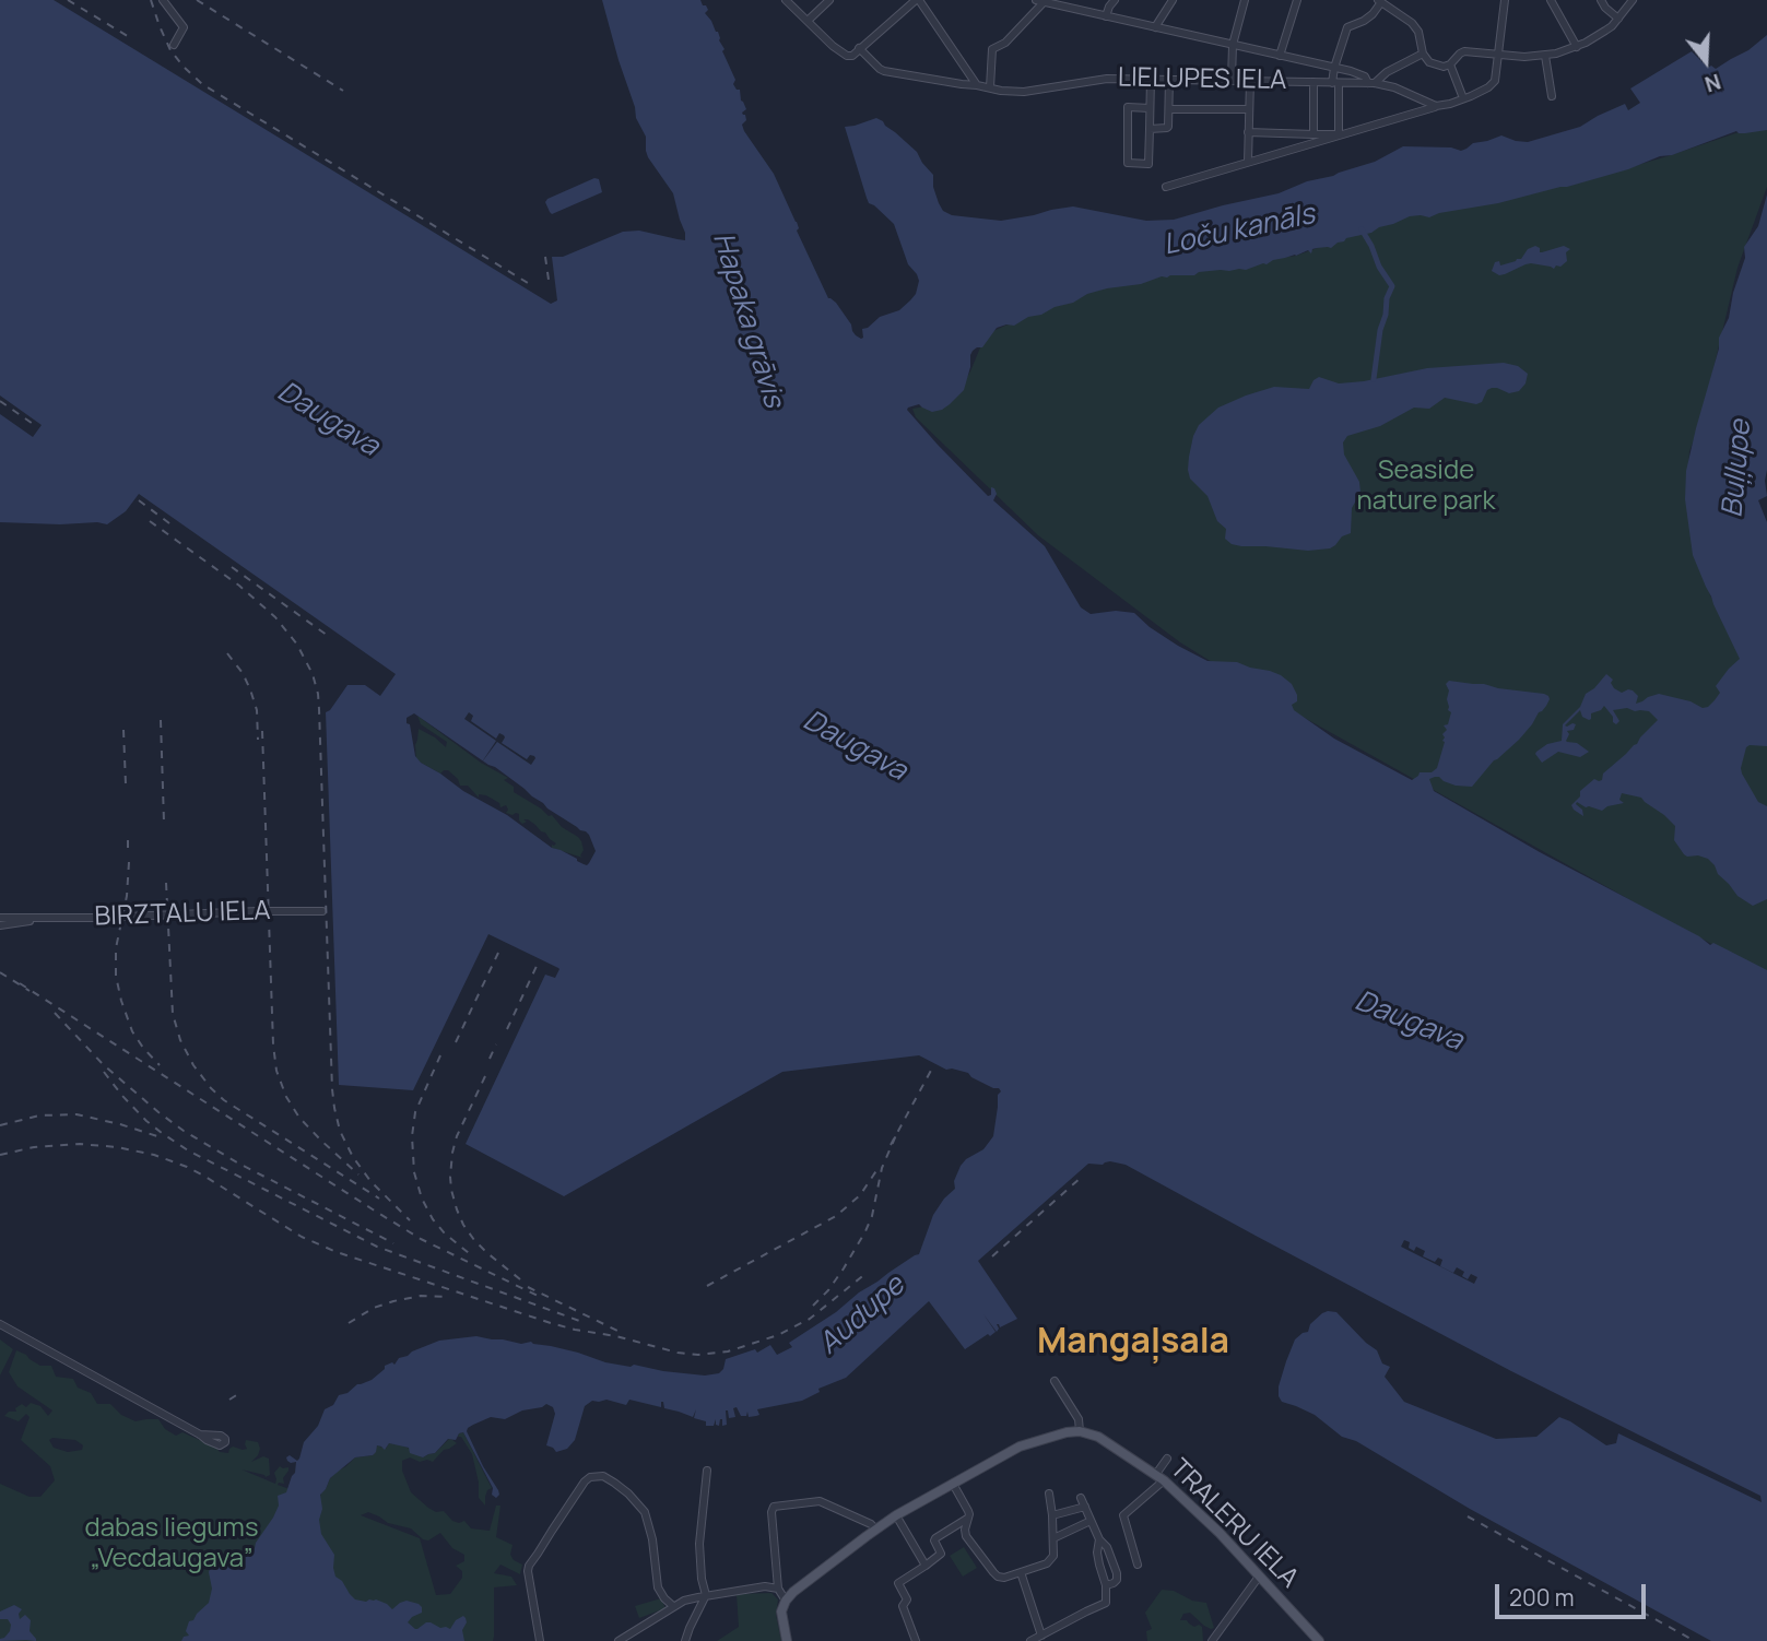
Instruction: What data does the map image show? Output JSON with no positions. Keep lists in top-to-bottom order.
{
  "streets": {
    "main road": ["TRALERU IELA"],
    "street": ["LIELUPES IELA", "BIRZTALU IELA"]
  },
  "districts": ["Mangaļsala"],
  "water": [
    "Loču kanāls",
    "Hapaka grāvis",
    "Daugava",
    "Buļļupe",
    "Audupe"
  ],
  "parks": ["Seaside nature park", "dabas liegums „Vecdaugava”"],
  "scale_bar": "200 m",
  "north": "bottom"
}
